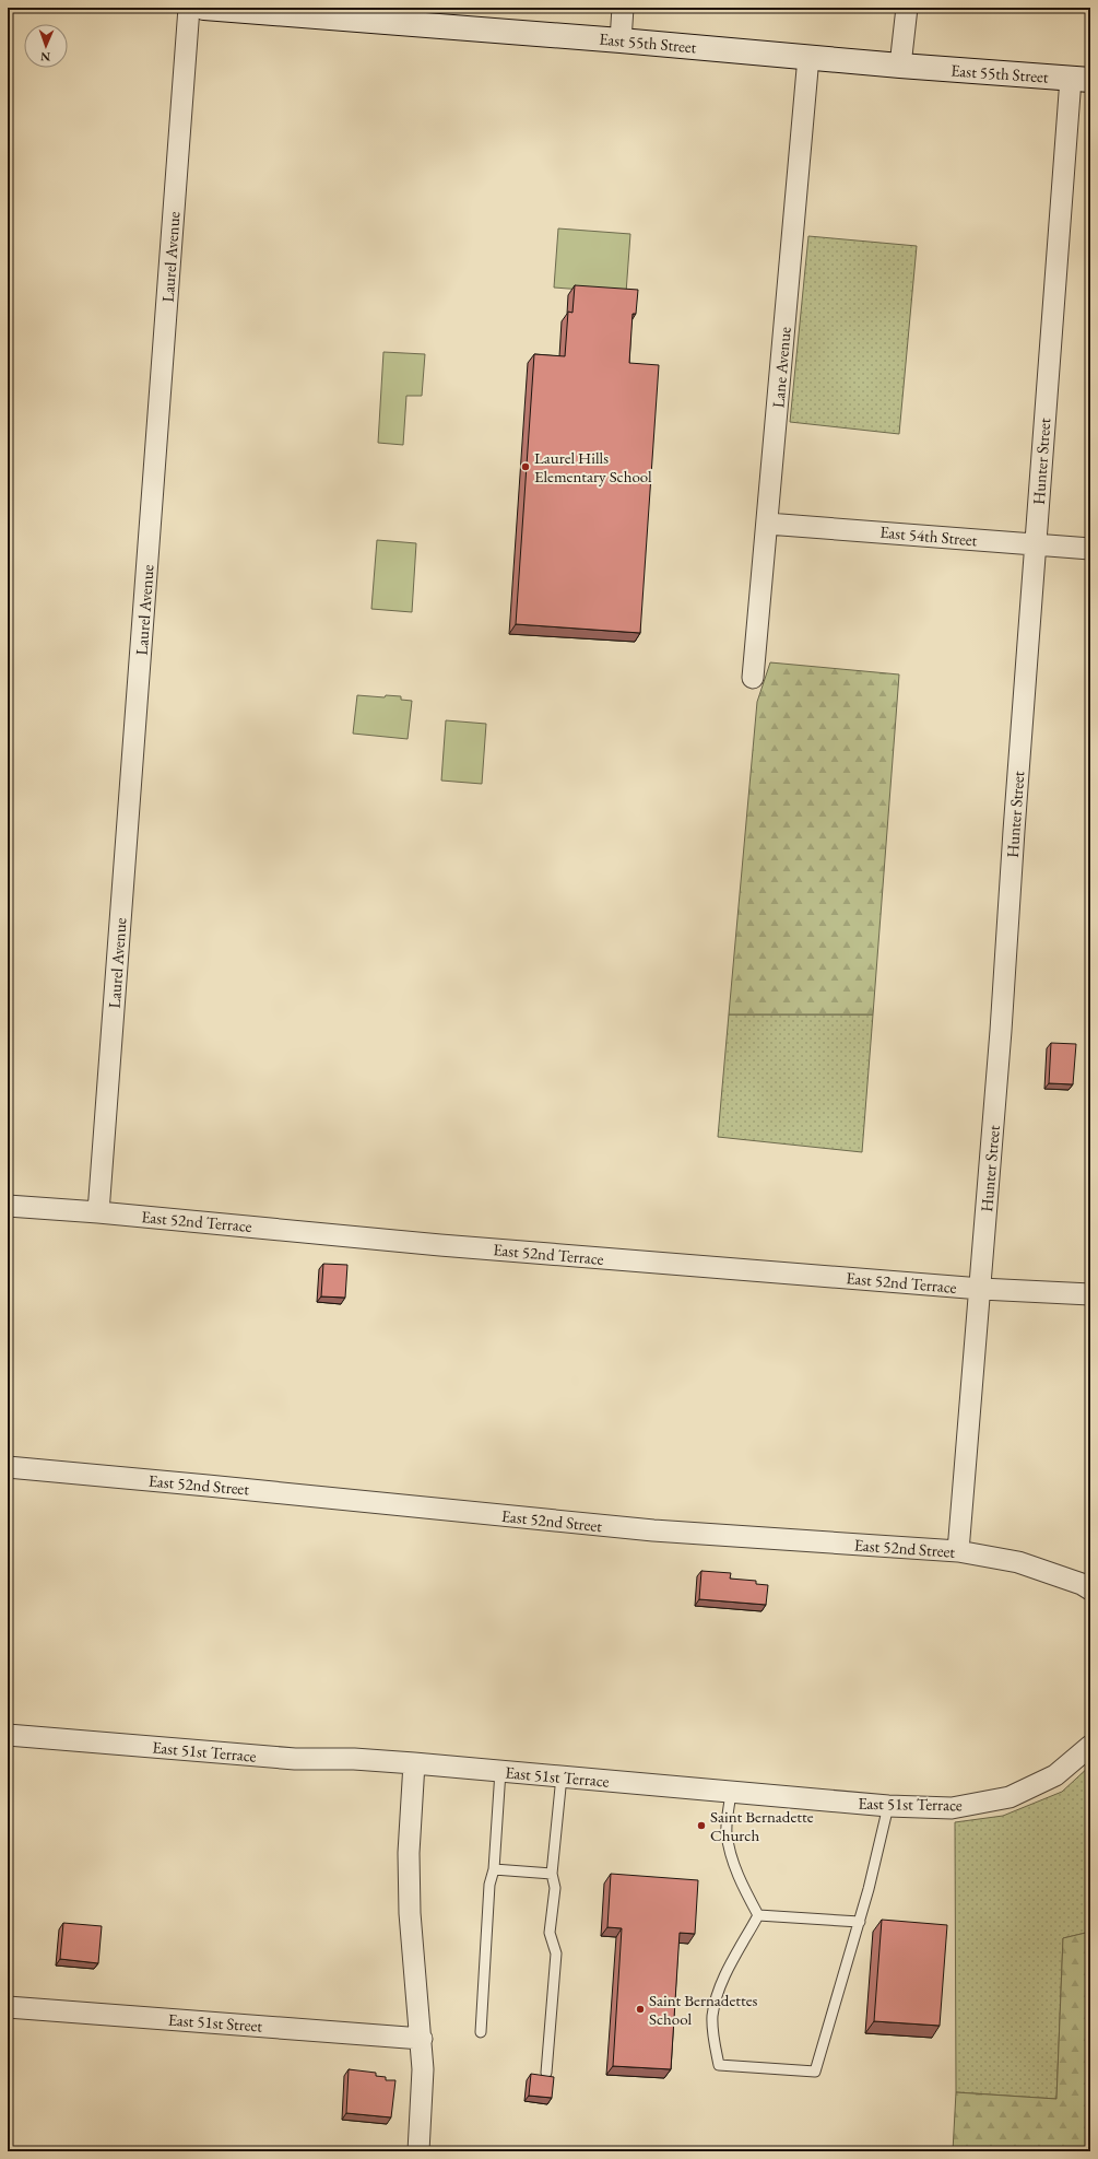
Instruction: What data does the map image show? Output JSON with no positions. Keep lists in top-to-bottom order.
{
  "streets": {
    "street": [
      "East 55th Street",
      "Laurel Avenue",
      "Lane Avenue",
      "Hunter Street",
      "East 54th Street",
      "East 52nd Terrace",
      "East 52nd Street",
      "East 51st Terrace",
      "East 51st Street"
    ]
  },
  "crossings": [
    ["East 55th Street", "Lane Avenue"],
    ["East 55th Street", "Hunter Street"],
    ["Laurel Avenue", "East 52nd Terrace"],
    ["Lane Avenue", "East 54th Street"],
    ["Hunter Street", "East 54th Street"],
    ["Hunter Street", "East 52nd Terrace"],
    ["Hunter Street", "East 52nd Street"]
  ],
  "places": ["Laurel Hills Elementary School", "Saint Bernadette Church", "Saint Bernadettes School"],
  "north": "bottom"
}
